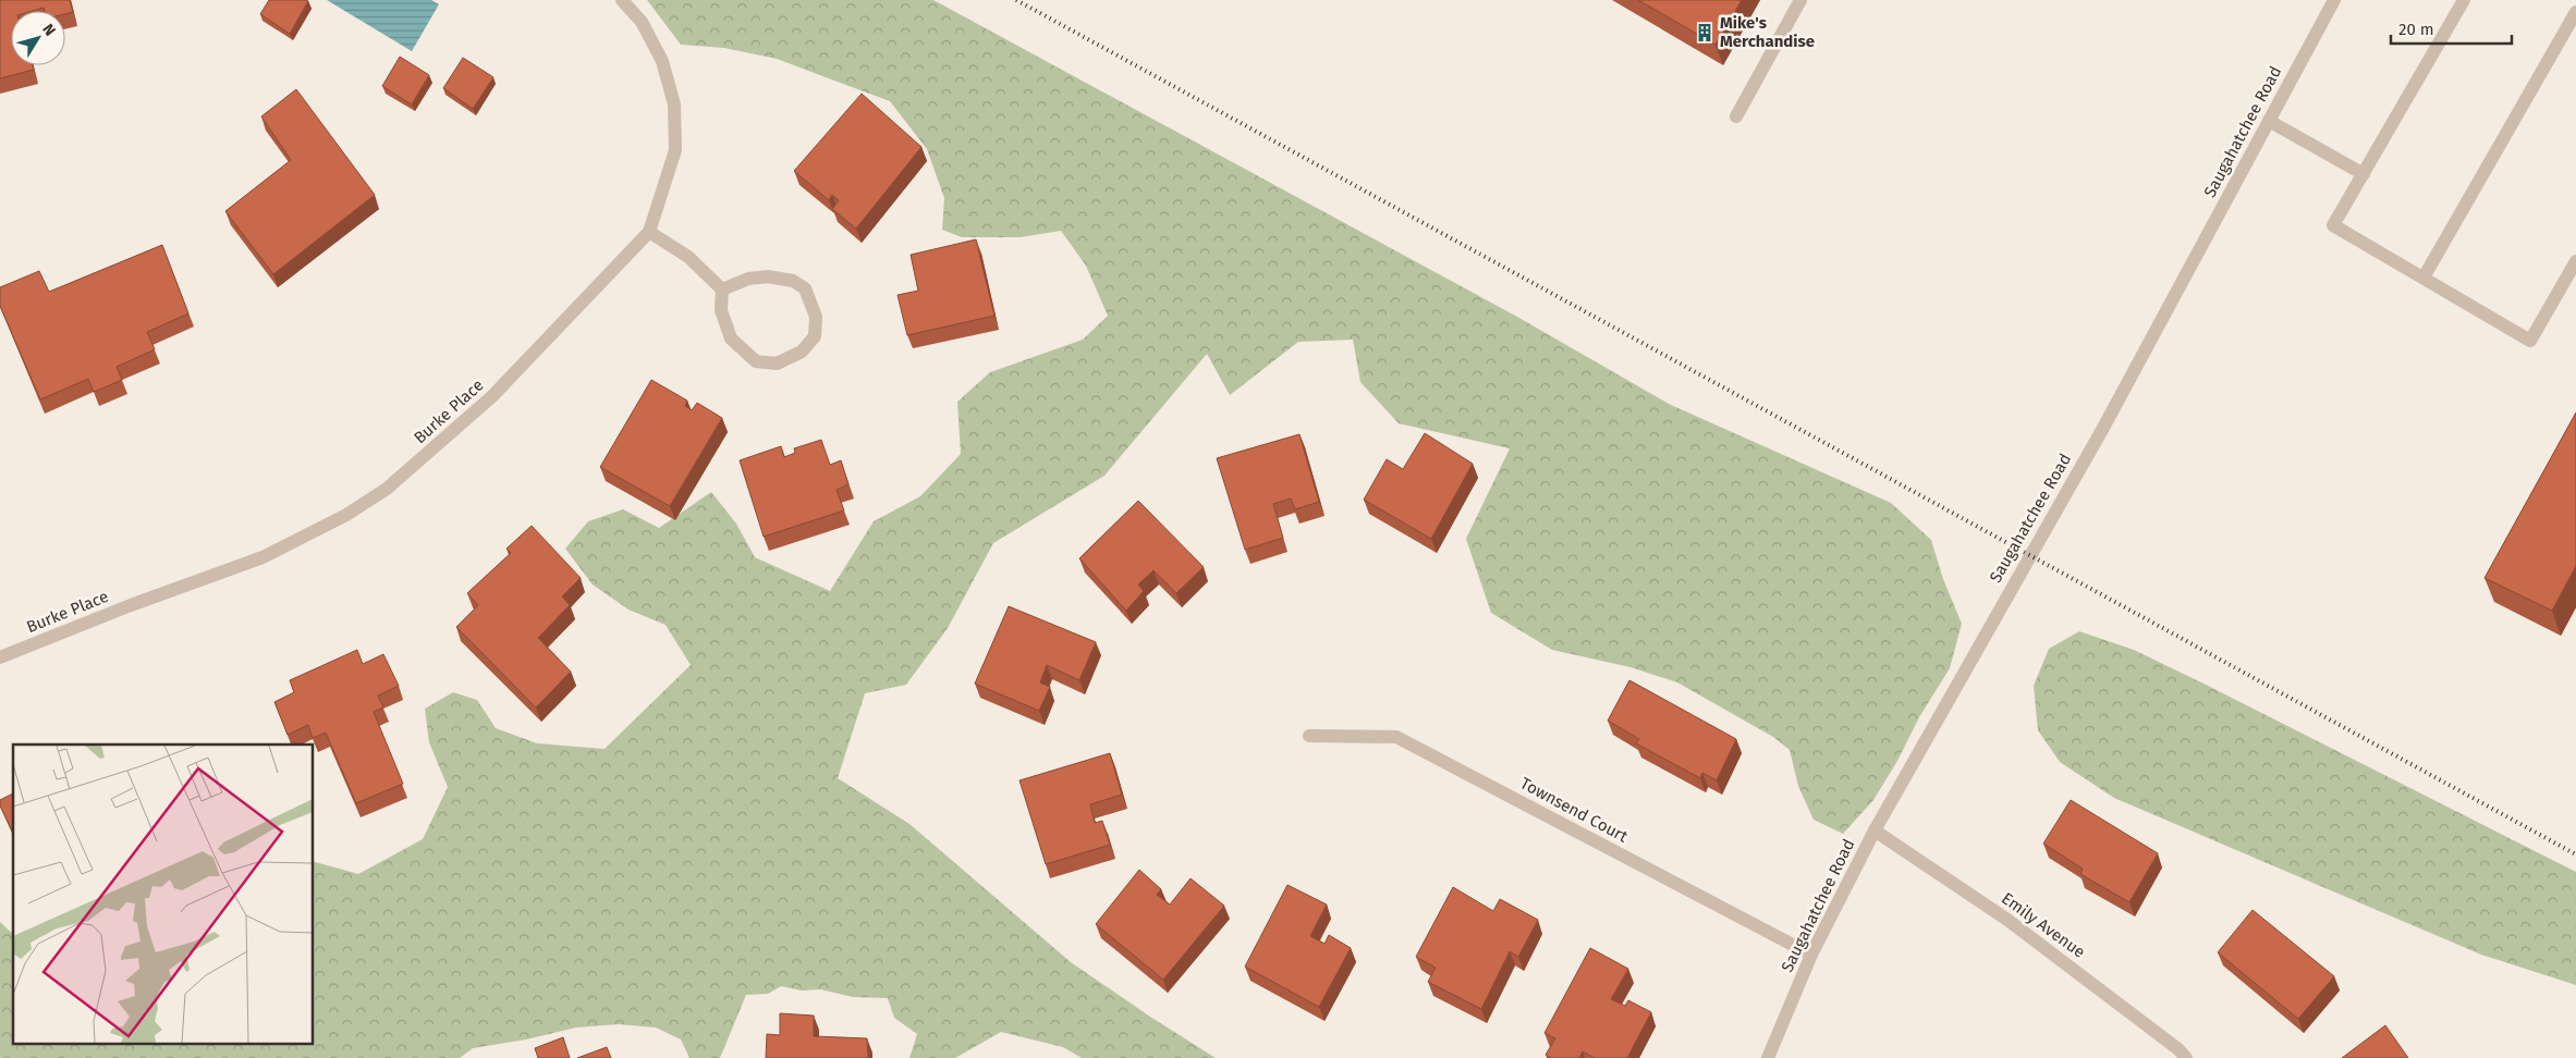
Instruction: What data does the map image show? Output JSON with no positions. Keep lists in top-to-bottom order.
{
  "streets": {
    "street": [
      "Saugahatchee Road",
      "Burke Place",
      "Townsend Court",
      "Emily Avenue"
    ]
  },
  "crossings": [
    ["Saugahatchee Road", "Townsend Court"],
    ["Saugahatchee Road", "Emily Avenue"]
  ],
  "places": {
    "building": ["Mike's Merchandise"]
  },
  "scale_bar": "20 m",
  "north": "top right"
}
